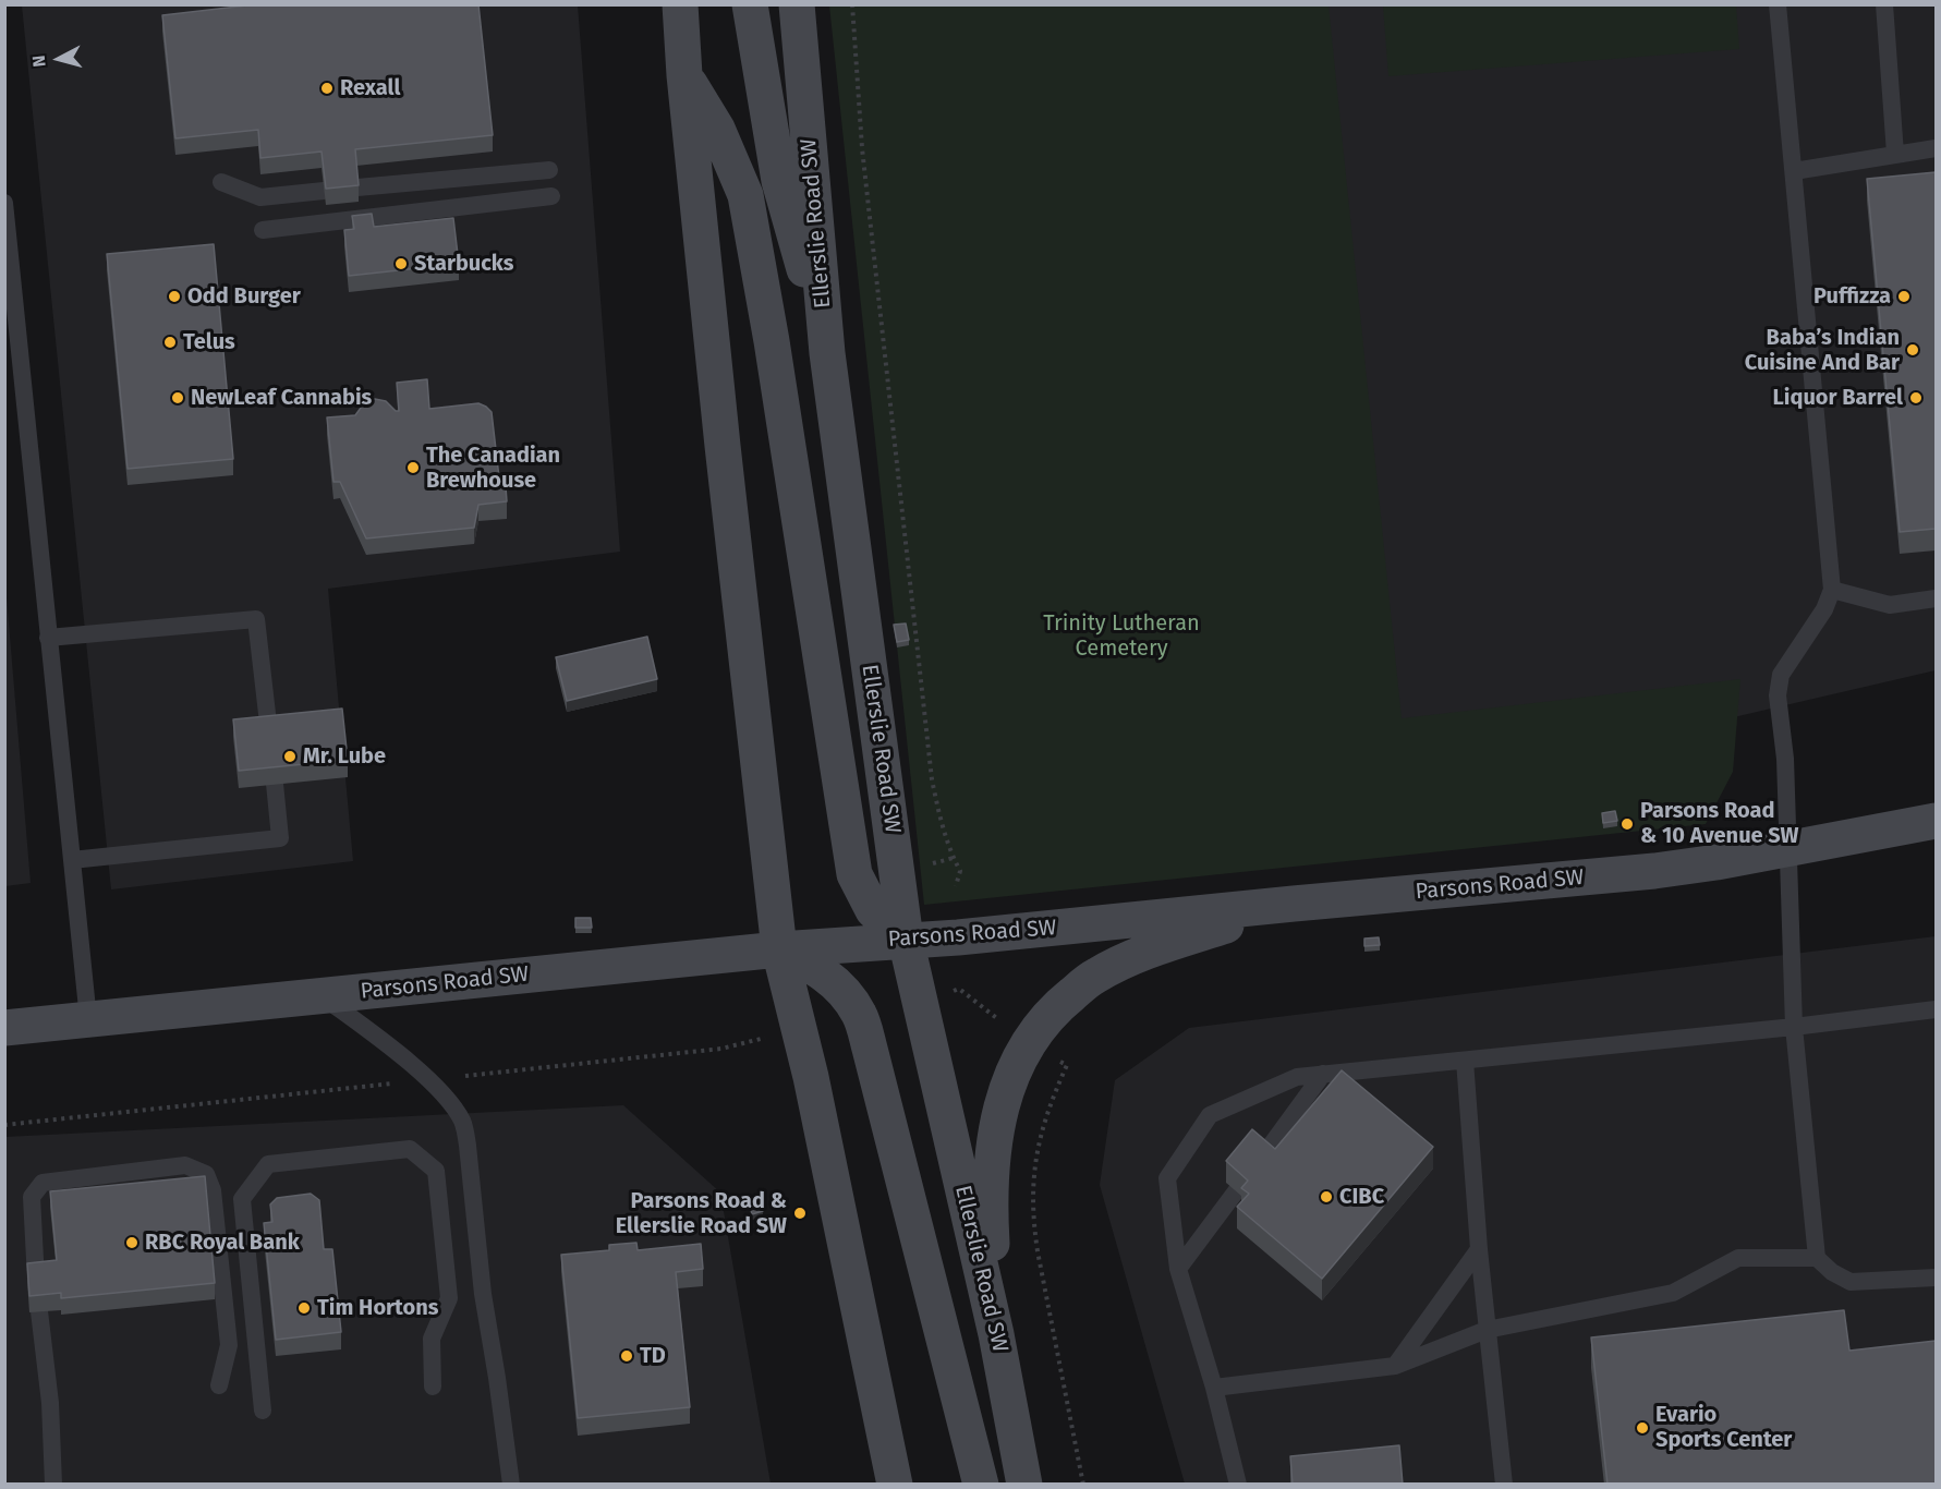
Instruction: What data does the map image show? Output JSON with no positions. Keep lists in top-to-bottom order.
{
  "streets": {
    "main road": ["Ellerslie Road SW", "Parsons Road SW"]
  },
  "crossings": [
    ["Ellerslie Road SW", "Parsons Road SW"]
  ],
  "parks": ["Trinity Lutheran Cemetery"],
  "places": [
    "Rexall",
    "Starbucks",
    "Odd Burger",
    "Puffizza",
    "Telus",
    "Baba’s Indian Cuisine And Bar",
    "NewLeaf Cannabis",
    "Liquor Barrel",
    "The Canadian Brewhouse",
    "Mr. Lube",
    "Parsons Road & 10 Avenue SW",
    "CIBC",
    "Parsons Road & Ellerslie Road SW",
    "RBC Royal Bank",
    "Tim Hortons",
    "TD",
    "Evario Sports Center"
  ],
  "north": "left"
}
